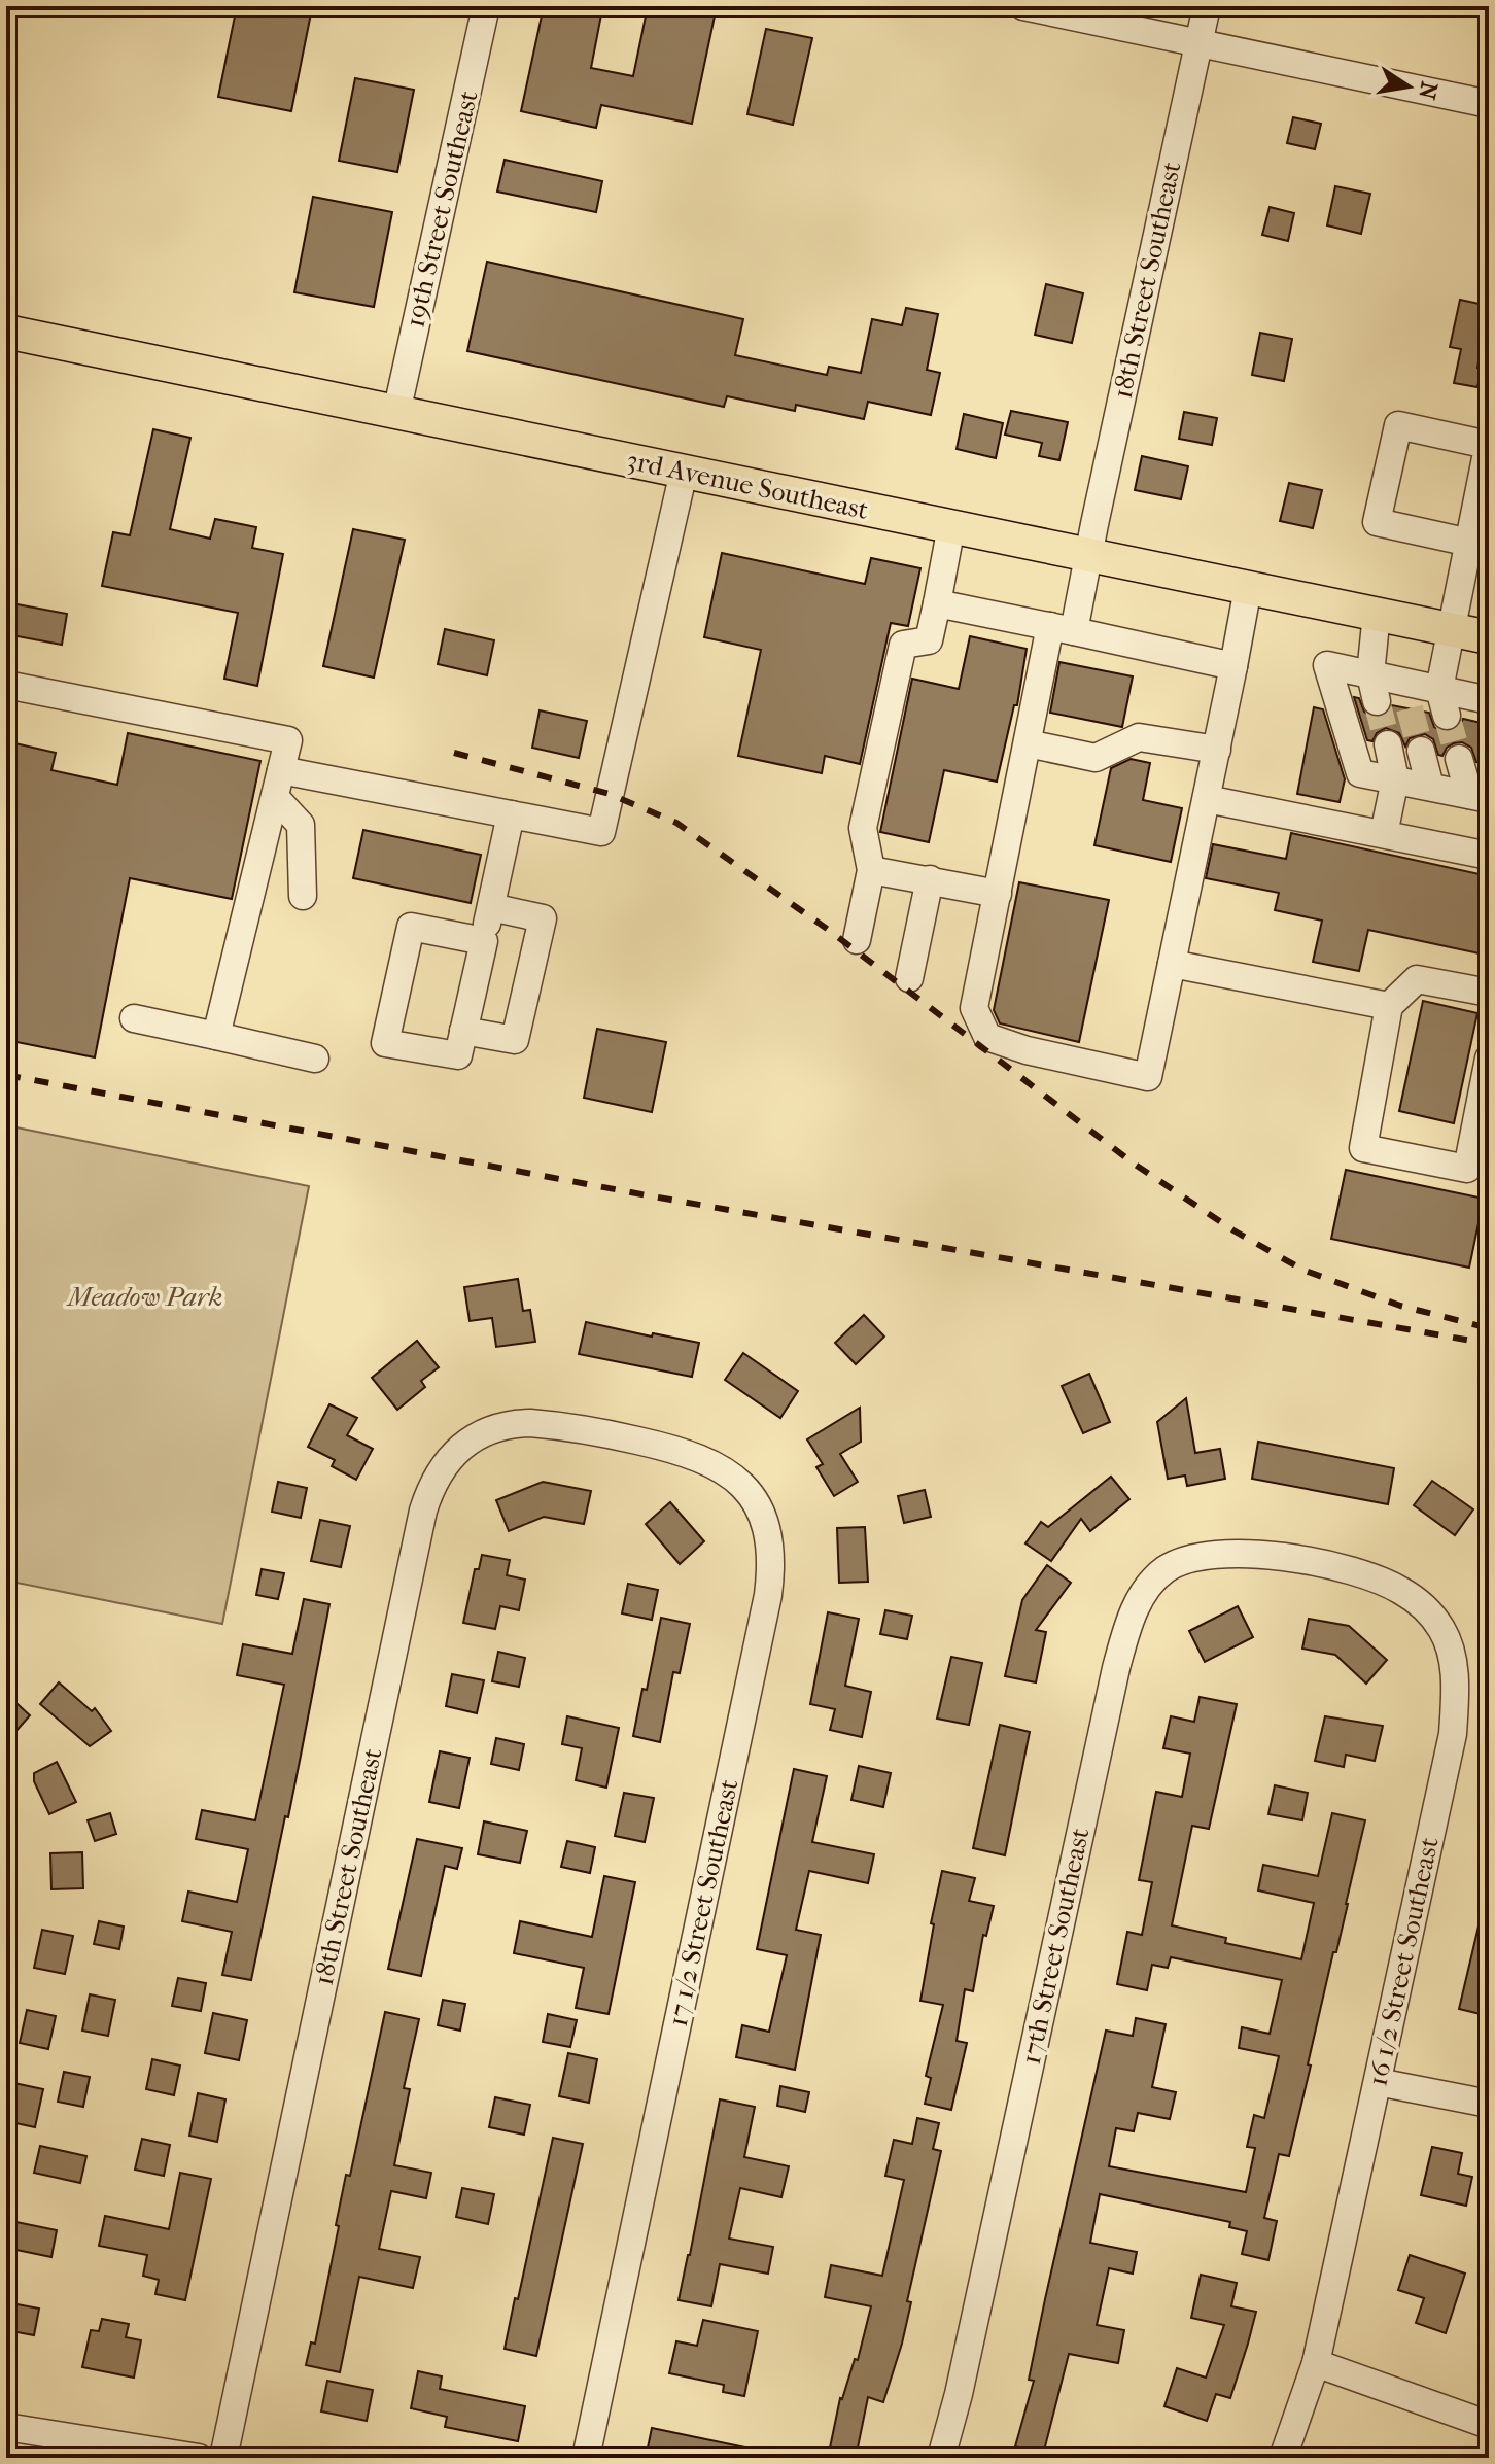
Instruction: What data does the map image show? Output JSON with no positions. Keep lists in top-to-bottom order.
{
  "streets": {
    "main road": ["3rd Avenue Southeast"],
    "street": [
      "19th Street Southeast",
      "18th Street Southeast",
      "17 1/2 Street Southeast",
      "17th Street Southeast",
      "16 1/2 Street Southeast"
    ]
  },
  "crossings": [
    ["19th Street Southeast", "3rd Avenue Southeast"],
    ["18th Street Southeast", "3rd Avenue Southeast"],
    ["18th Street Southeast", "17 1/2 Street Southeast"],
    ["17th Street Southeast", "16 1/2 Street Southeast"]
  ],
  "parks": ["Meadow Park"],
  "north": "right"
}
